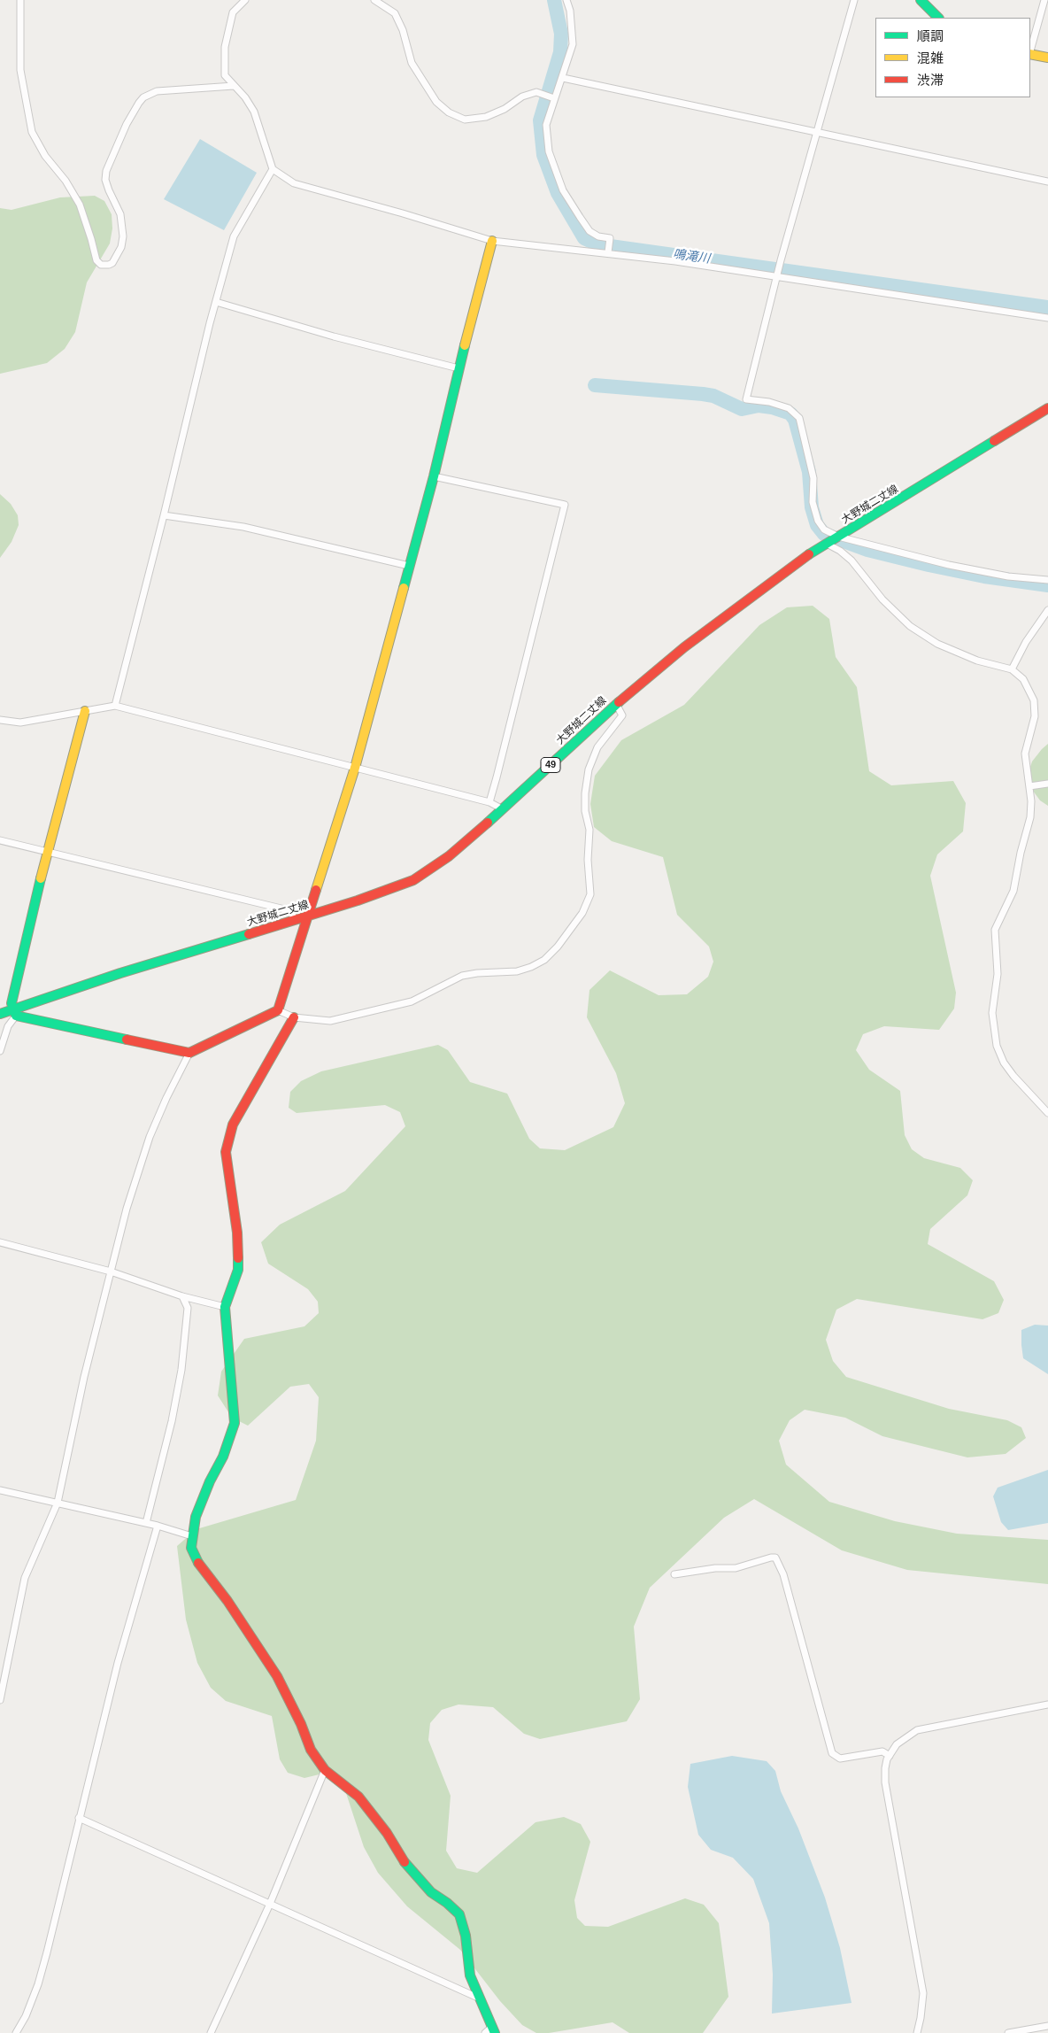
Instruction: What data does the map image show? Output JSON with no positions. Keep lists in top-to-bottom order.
{
  "streets": {
    "street": ["大野城二丈線", "49"]
  },
  "water": ["鳴滝川"],
  "legend": ["順調", "混雑", "渋滞"]
}
